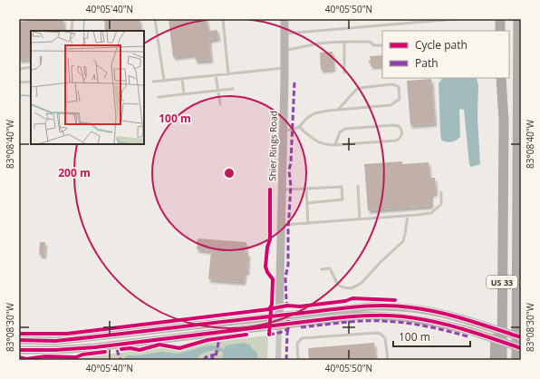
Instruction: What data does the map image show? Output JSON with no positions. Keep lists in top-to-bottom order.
{
  "streets": {
    "highway": ["US 33"],
    "main road": ["Shier Rings Road"]
  },
  "legend": ["Cycle path", "Path"],
  "scale_bar": "100 m",
  "coordinates": [
    "40°05'40\"N",
    "40°05'50\"N",
    "83°08'40\"W",
    "83°08'30\"W"
  ],
  "rings": ["100 m", "200 m"]
}
